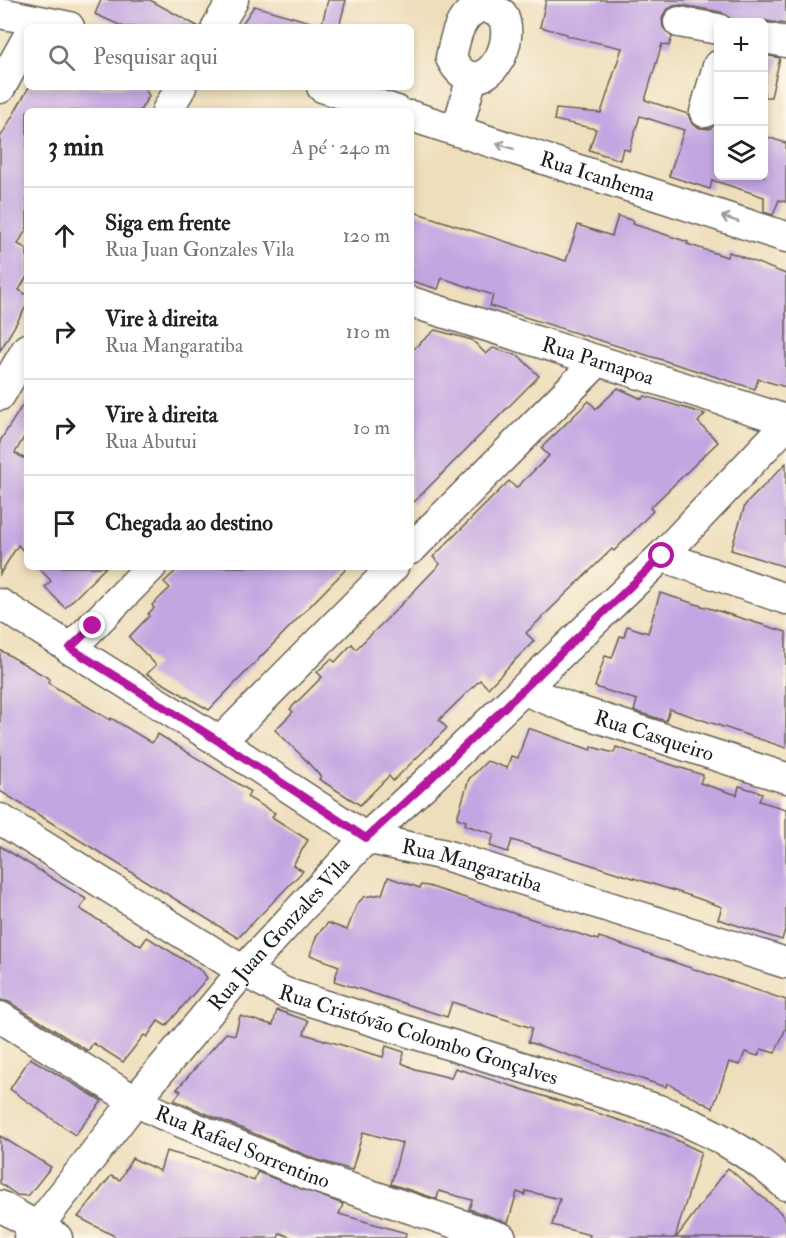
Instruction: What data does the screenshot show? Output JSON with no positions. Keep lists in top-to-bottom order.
{
  "streets": {
    "street": [
      "Rua Icanhema",
      "Rua Parnapoa",
      "Rua Casqueiro",
      "Rua Mangaratiba",
      "Rua Juan Gonzales Vila",
      "Rua Cristóvão Colombo Gonçalves",
      "Rua Rafael Sorrentino"
    ]
  },
  "crossings": [
    ["Rua Casqueiro", "Rua Juan Gonzales Vila"],
    ["Rua Mangaratiba", "Rua Juan Gonzales Vila"],
    ["Rua Juan Gonzales Vila", "Rua Cristóvão Colombo Gonçalves"],
    ["Rua Juan Gonzales Vila", "Rua Rafael Sorrentino"]
  ],
  "one_way": ["Rua Icanhema"],
  "page": {
    "map_buttons": ["+", "−"],
    "search": "Pesquisar aqui",
    "heading": ["3 min", "A pé · 240 m"],
    "list": [
      ["Siga em frente", "Rua Juan Gonzales Vila", "120 m"],
      ["Vire à direita", "Rua Mangaratiba", "110 m"],
      ["Vire à direita", "Rua Abutui", "10 m"],
      "Chegada ao destino"
    ]
  }
}
